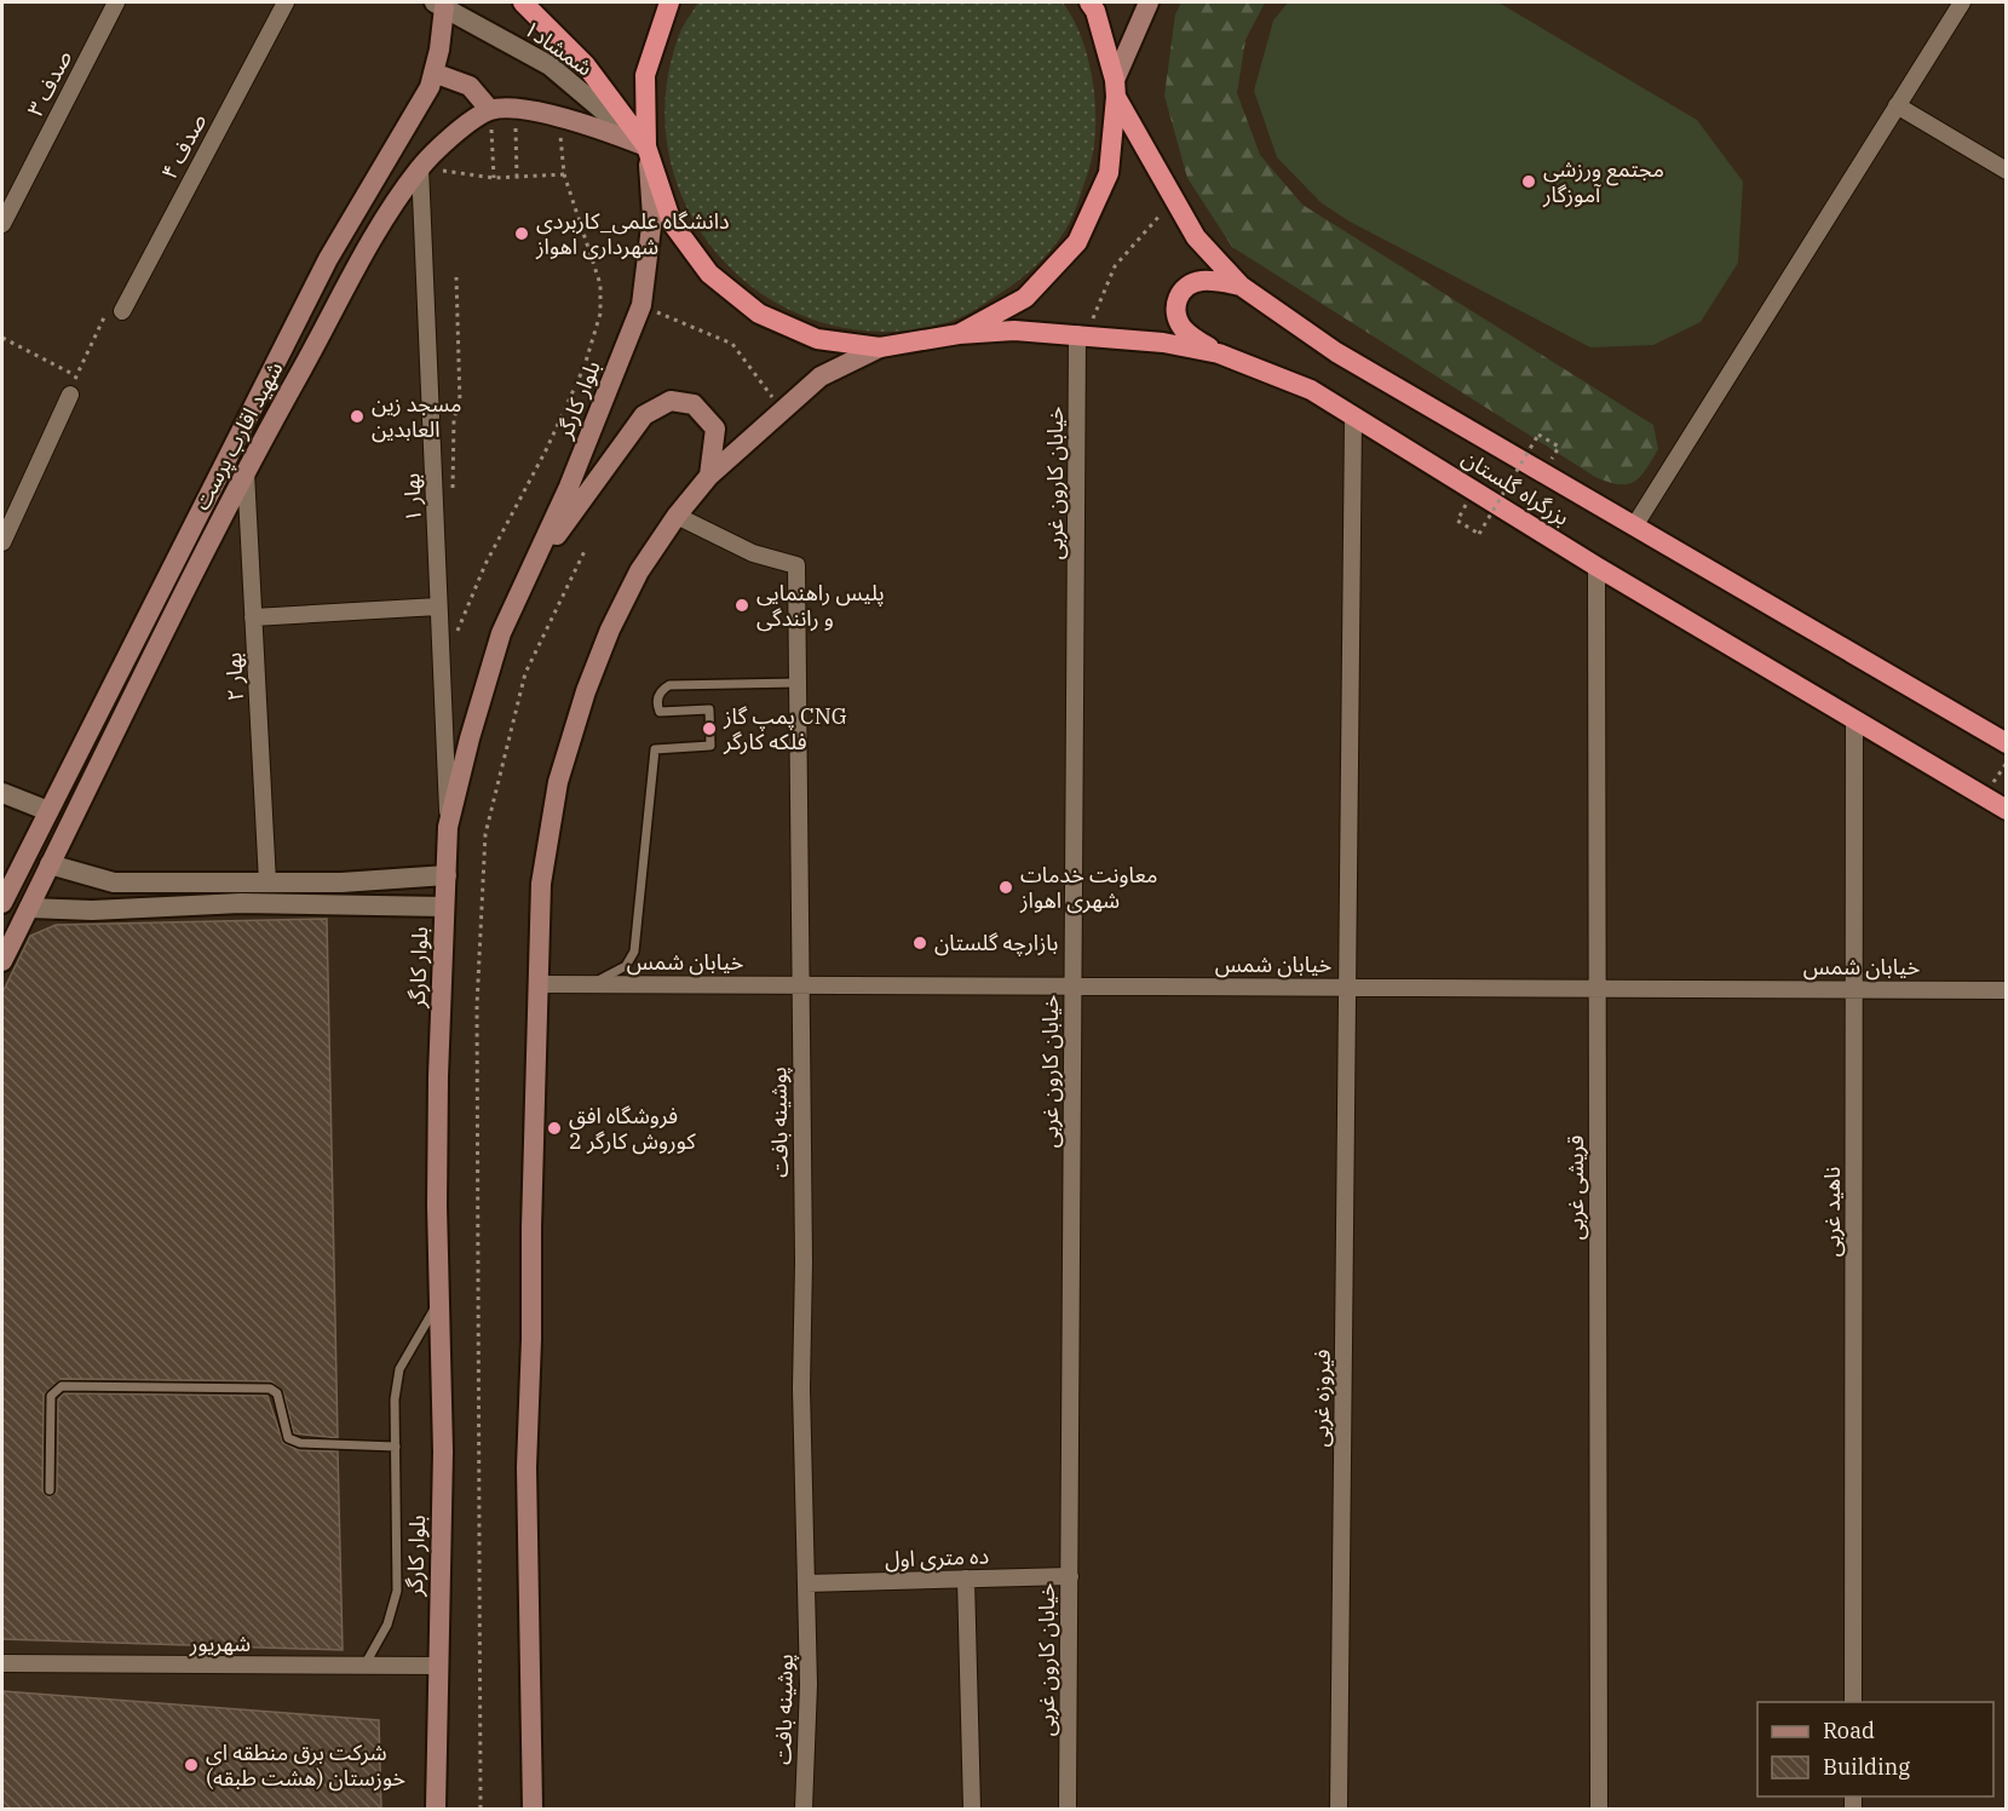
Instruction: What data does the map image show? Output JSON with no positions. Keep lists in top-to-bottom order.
{
  "streets": {
    "highway": ["بزرگراه گلستان"],
    "main road": ["بلوار کارگر", "شهید اقارب پرست"],
    "street": [
      "شمشاد۱",
      "صدف ۳",
      "صدف ۴",
      "خیابان کارون غربی",
      "بهار ۱",
      "بهار ۲",
      "خیابان شمس",
      "پوشینه بافت",
      "قریشی غربی",
      "ناهید غربی",
      "فیروزه غربی",
      "ده متری اول",
      "شهریور"
    ]
  },
  "crossings": [
    ["شمشاد۱", "بلوار کارگر"],
    ["شمشاد۱", "شهید اقارب پرست"],
    ["بلوار کارگر", "بهار ۱"],
    ["بلوار کارگر", "شهریور"],
    ["شهید اقارب پرست", "بهار ۱"],
    ["شهید اقارب پرست", "بهار ۲"],
    ["خیابان کارون غربی", "بزرگراه گلستان"],
    ["خیابان کارون غربی", "خیابان شمس"],
    ["خیابان کارون غربی", "ده متری اول"],
    ["بزرگراه گلستان", "قریشی غربی"],
    ["بزرگراه گلستان", "ناهید غربی"],
    ["بزرگراه گلستان", "فیروزه غربی"],
    ["خیابان شمس", "پوشینه بافت"],
    ["خیابان شمس", "قریشی غربی"],
    ["خیابان شمس", "ناهید غربی"],
    ["خیابان شمس", "فیروزه غربی"],
    ["پوشینه بافت", "ده متری اول"]
  ],
  "places": [
    "مجتمع ورزشی آموزگار",
    "دانشگاه علمی_کاربردی شهرداری اهواز",
    "مسجد زین العابدین",
    "پلیس راهنمایی و رانندگی",
    "پمپ گاز CNG فلکه کارگر",
    "معاونت خدمات شهری اهواز",
    "بازارچه گلستان",
    "فروشگاه افق کوروش کارگر 2",
    "شرکت برق منطقه ای خوزستان (هشت طبقه)"
  ],
  "legend": ["Road", "Building"]
}
